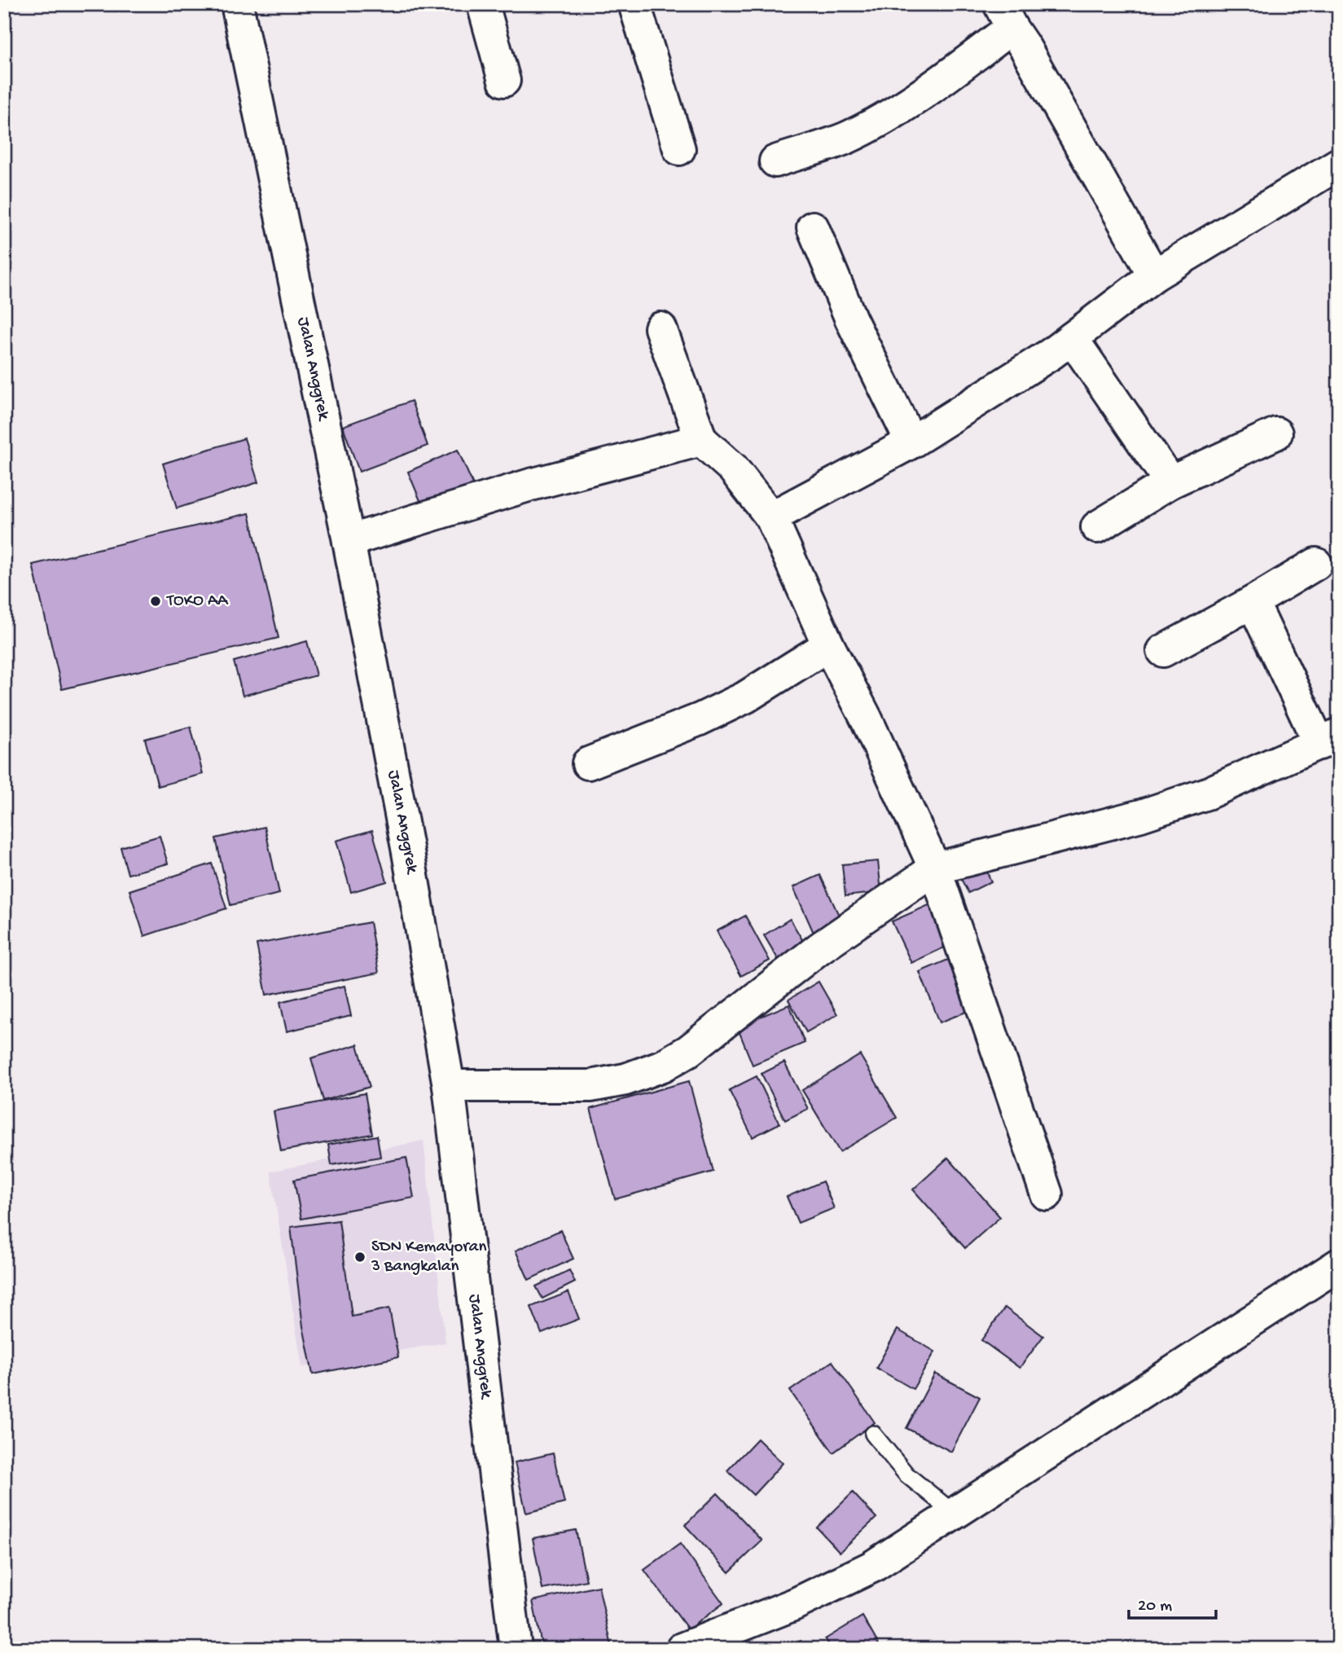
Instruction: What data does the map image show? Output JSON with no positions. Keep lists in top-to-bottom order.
{
  "streets": {
    "street": ["Jalan Anggrek"]
  },
  "places": ["TOKO AA", "SDN Kemayoran 3 Bangkalan"],
  "scale_bar": "20 m"
}
